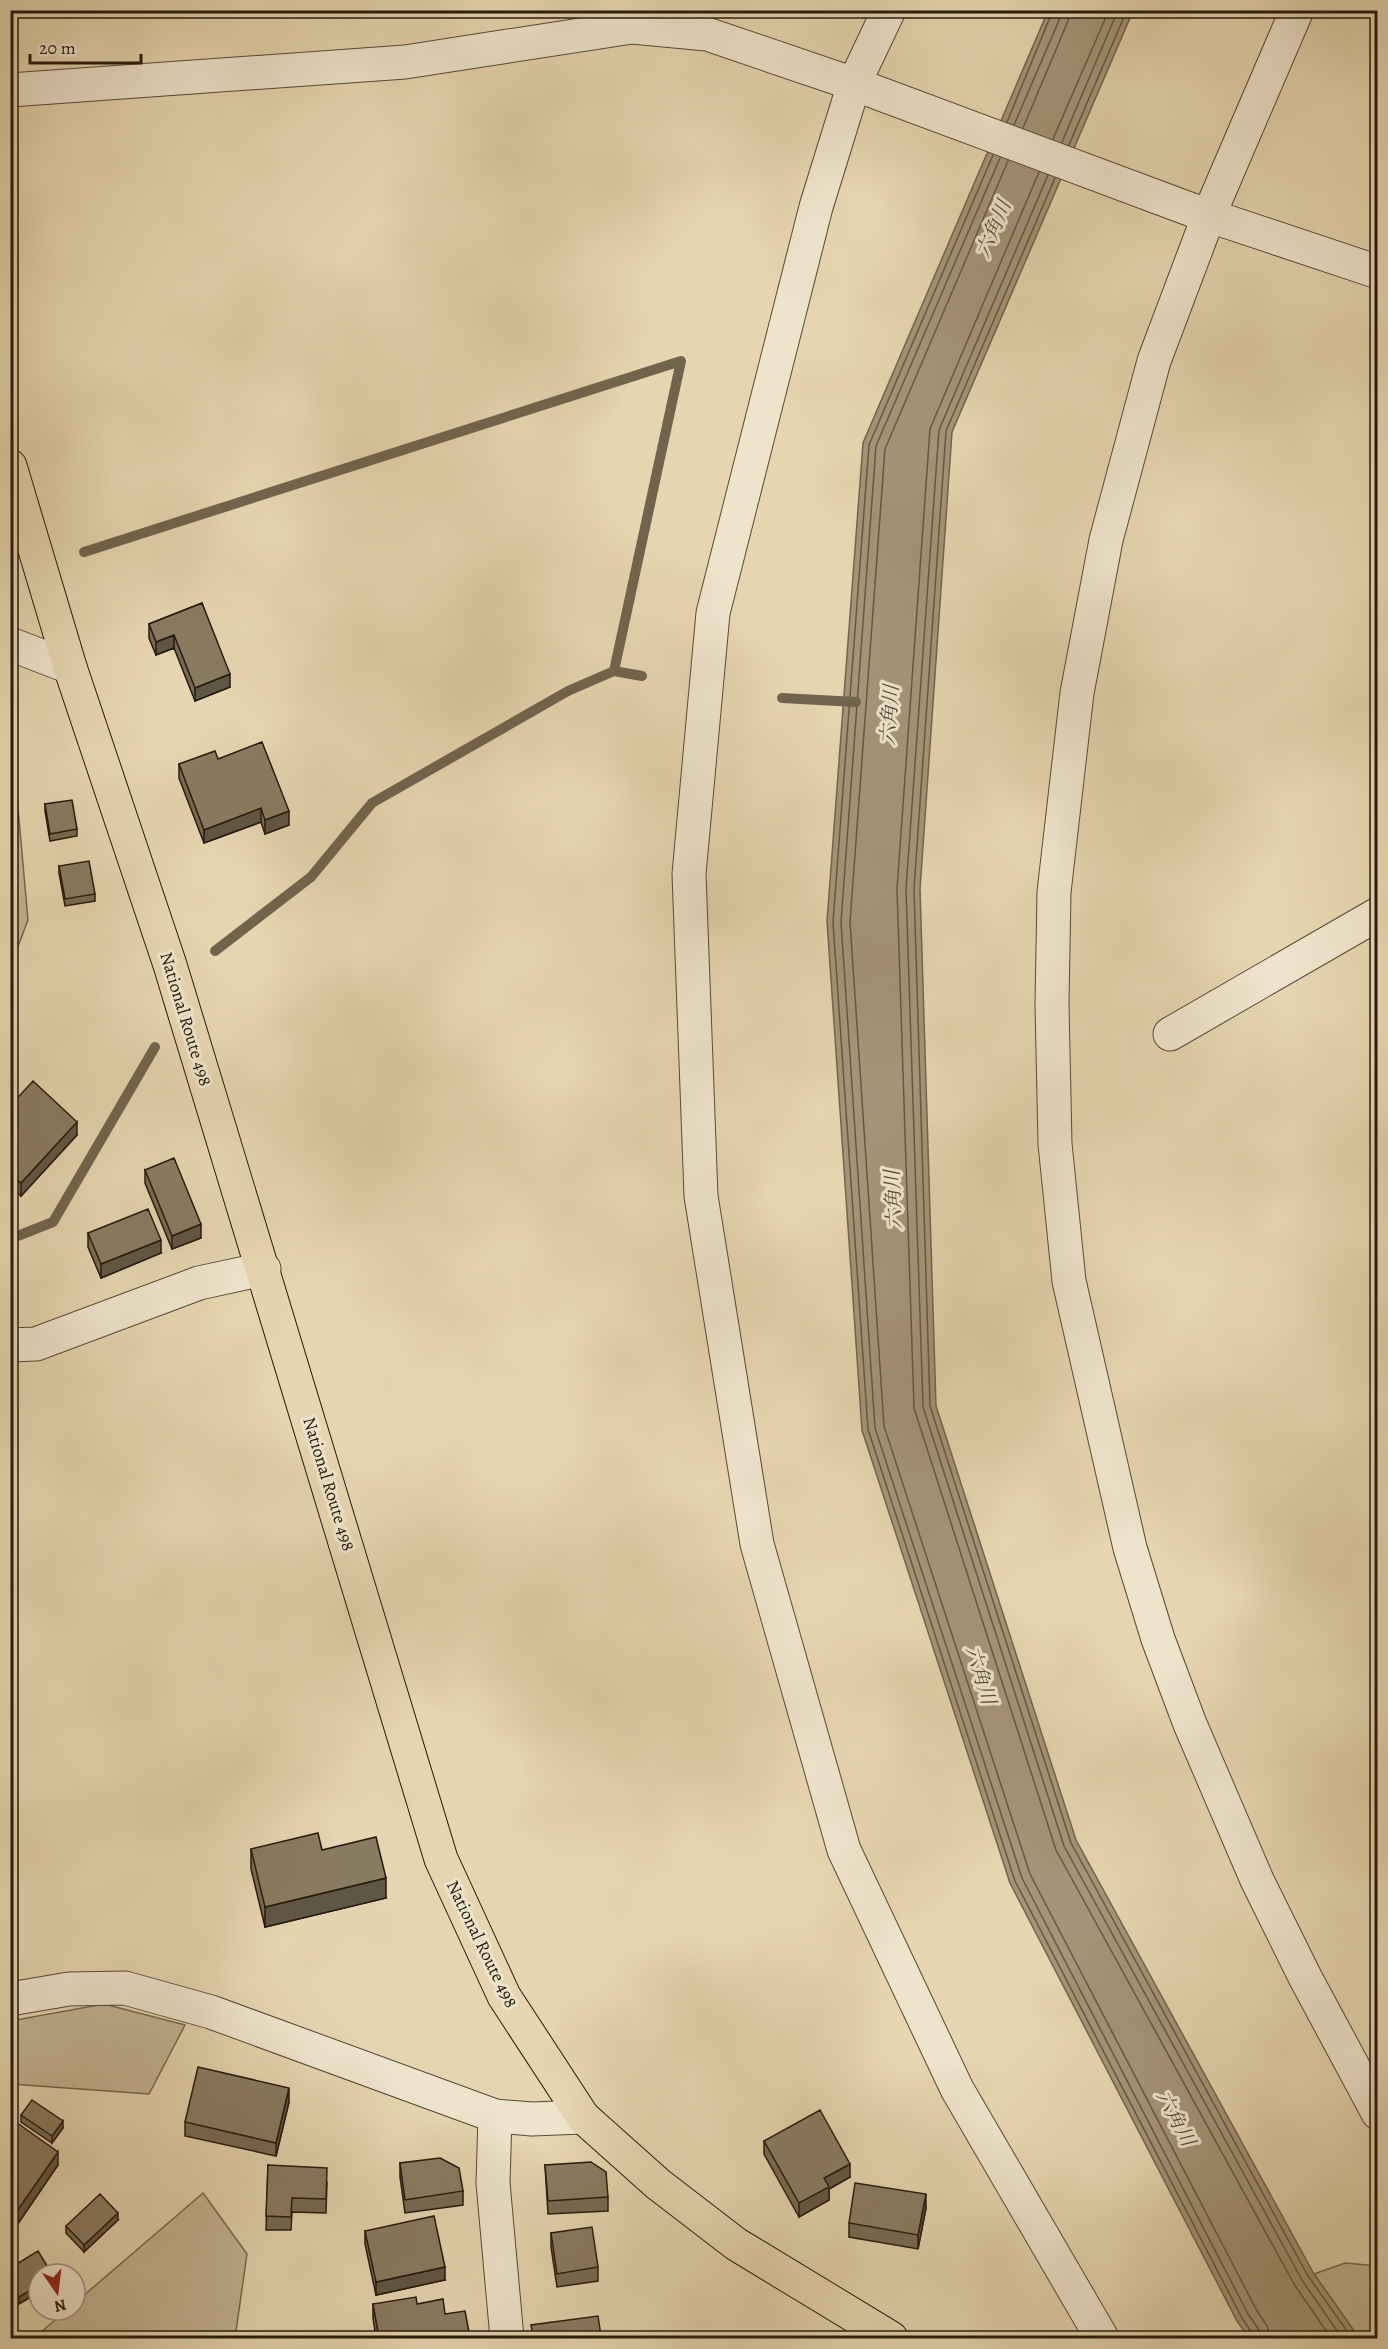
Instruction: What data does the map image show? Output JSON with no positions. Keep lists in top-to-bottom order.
{
  "streets": {
    "highway": ["National Route 498"]
  },
  "water": ["六角川"],
  "scale_bar": "20 m",
  "north": "bottom"
}
